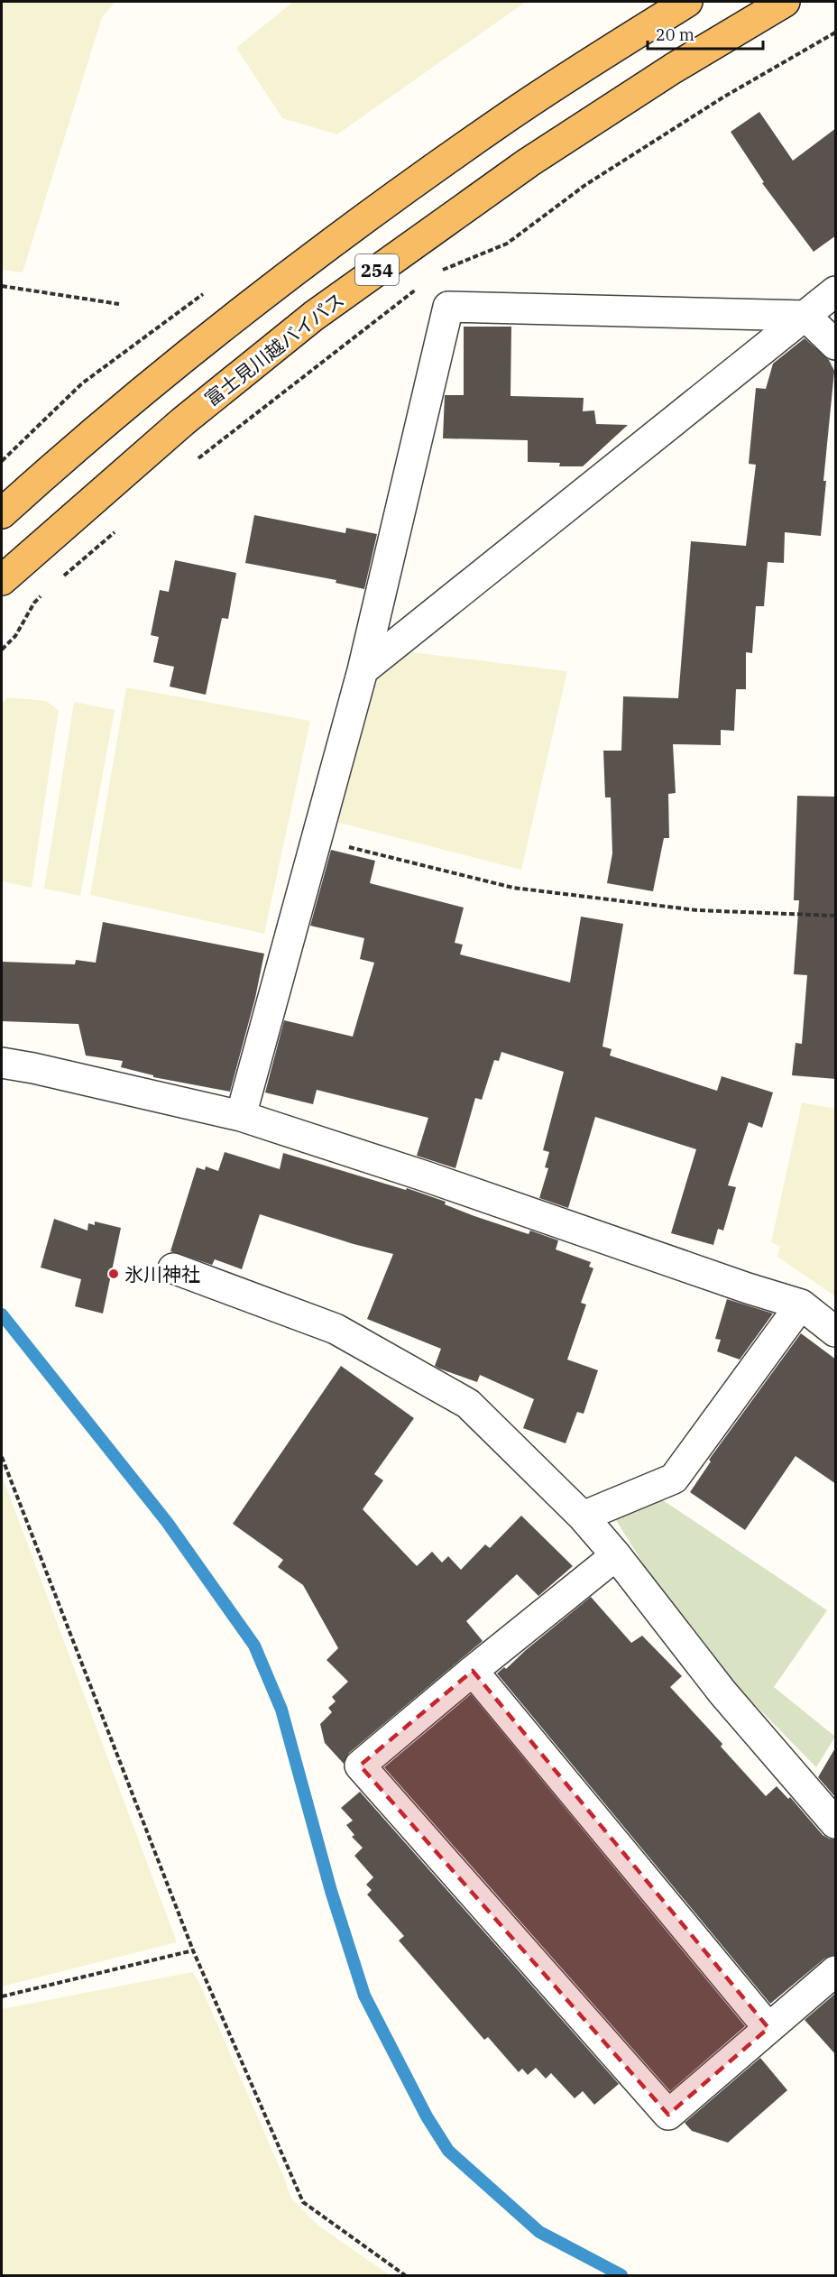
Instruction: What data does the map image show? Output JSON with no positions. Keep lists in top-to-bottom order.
{
  "streets": {
    "highway": ["254", "富士見川越バイパス"]
  },
  "places": ["氷川神社"],
  "scale_bar": "20 m"
}
